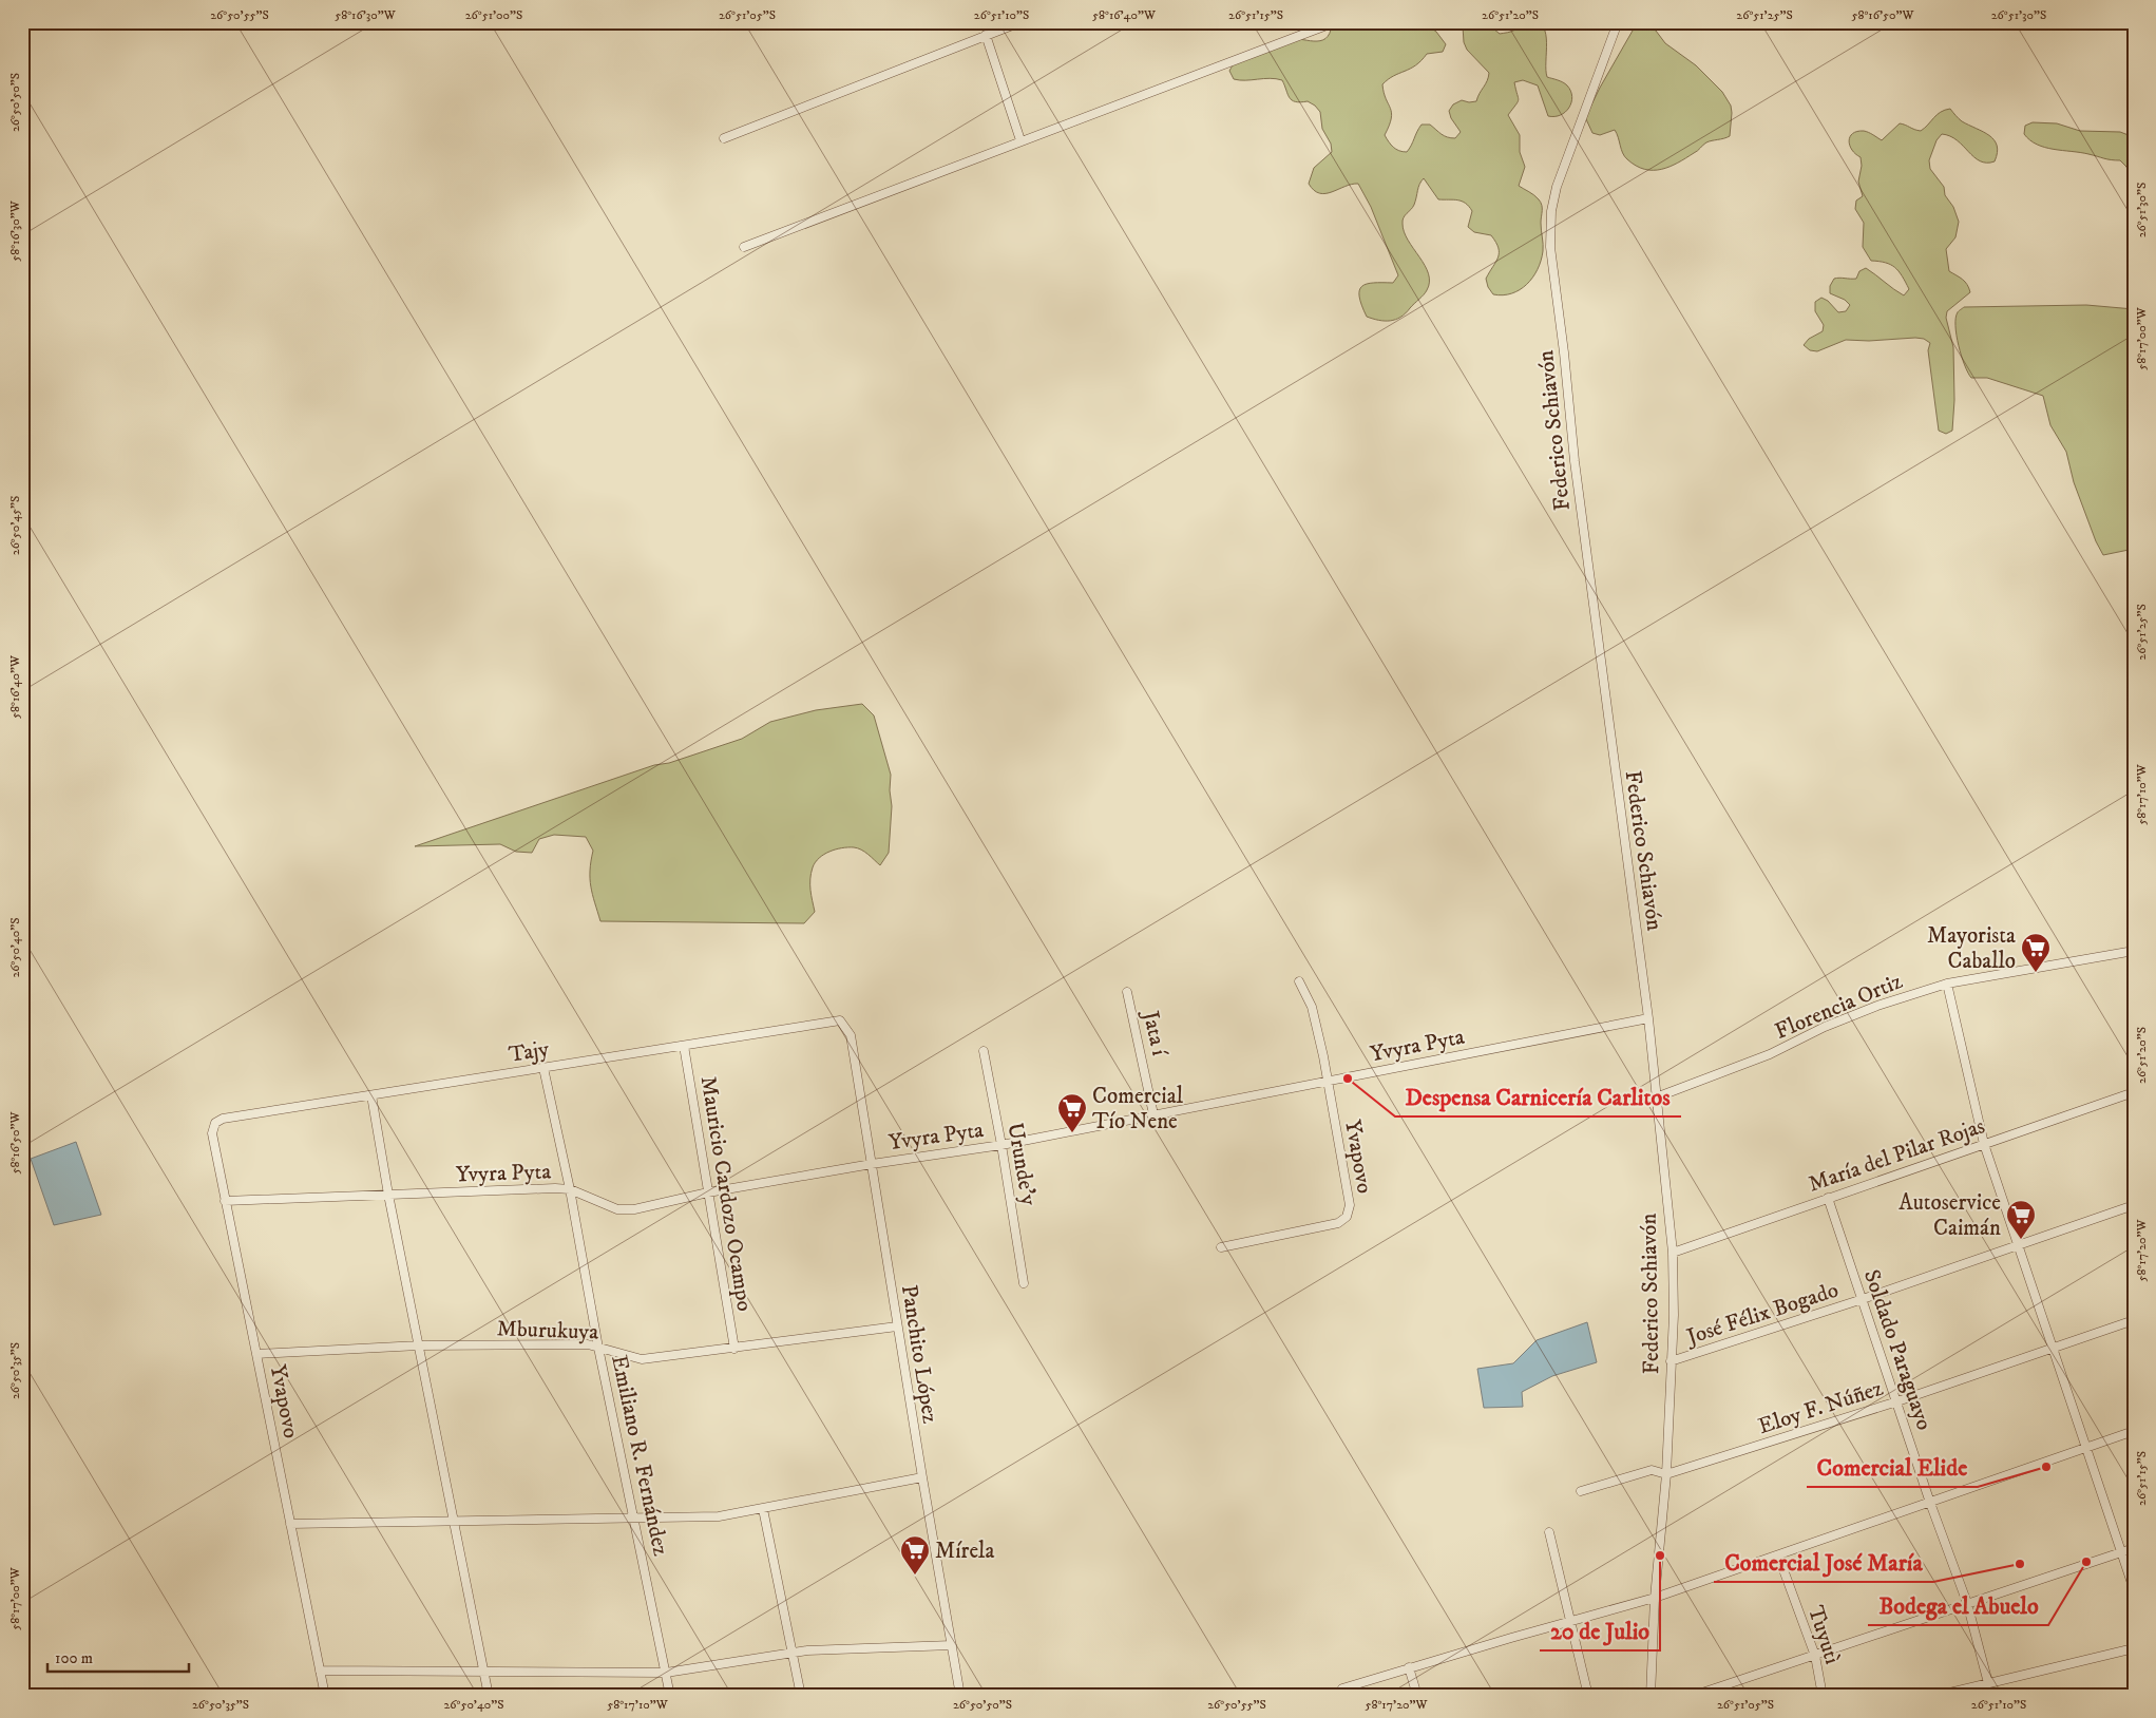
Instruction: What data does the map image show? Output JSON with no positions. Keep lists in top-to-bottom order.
{
  "streets": {
    "street": [
      "Federico Schiavón",
      "Florencia Ortiz",
      "Jata í",
      "Yvyra Pyta",
      "Tajy",
      "María del Pilar Rojas",
      "Yvapovo",
      "Urunde'y",
      "Mauricio Cardozo Ocampo",
      "José Félix Bogado",
      "Mburukuya",
      "Soldado Paraguayo",
      "Panchito López",
      "Eloy F. Núñez",
      "Emiliano R. Fernández",
      "Tuyutì"
    ]
  },
  "crossings": [
    ["Federico Schiavón", "Florencia Ortiz"],
    ["Federico Schiavón", "Yvyra Pyta"],
    ["Federico Schiavón", "María del Pilar Rojas"],
    ["Federico Schiavón", "José Félix Bogado"],
    ["Federico Schiavón", "Eloy F. Núñez"],
    ["Jata í", "Yvyra Pyta"],
    ["Yvyra Pyta", "Yvapovo"],
    ["Yvyra Pyta", "Urunde'y"],
    ["Yvyra Pyta", "Mauricio Cardozo Ocampo"],
    ["Yvyra Pyta", "Panchito López"],
    ["Yvyra Pyta", "Emiliano R. Fernández"],
    ["Tajy", "Yvapovo"],
    ["Tajy", "Mauricio Cardozo Ocampo"],
    ["Tajy", "Panchito López"],
    ["Tajy", "Emiliano R. Fernández"],
    ["María del Pilar Rojas", "Soldado Paraguayo"],
    ["Yvapovo", "Mburukuya"],
    ["Mauricio Cardozo Ocampo", "Mburukuya"],
    ["José Félix Bogado", "Soldado Paraguayo"],
    ["Mburukuya", "Panchito López"],
    ["Mburukuya", "Emiliano R. Fernández"],
    ["Soldado Paraguayo", "Eloy F. Núñez"]
  ],
  "places": {
    "supermarket": [
      "Mayorista Caballo",
      "Comercial Tío Nene",
      "Autoservice Caimán",
      "Mírela"
    ],
    "other": [
      "Despensa Carnicería Carlitos",
      "Comercial Elide",
      "20 de Julio",
      "Bodega el Abuelo",
      "Comercial José María"
    ]
  },
  "scale_bar": "100 m",
  "coordinates": [
    "26°50'55\"S",
    "58°16'30\"W",
    "26°51'00\"S",
    "26°51'05\"S",
    "26°51'10\"S",
    "58°16'40\"W",
    "26°51'15\"S",
    "26°51'20\"S",
    "26°51'25\"S",
    "58°16'50\"W",
    "26°51'30\"S",
    "26°50'50\"S",
    "58°17'00\"W",
    "26°50'45\"S",
    "58°17'10\"W",
    "26°50'40\"S",
    "58°17'20\"W",
    "26°50'35\"S"
  ]
}
